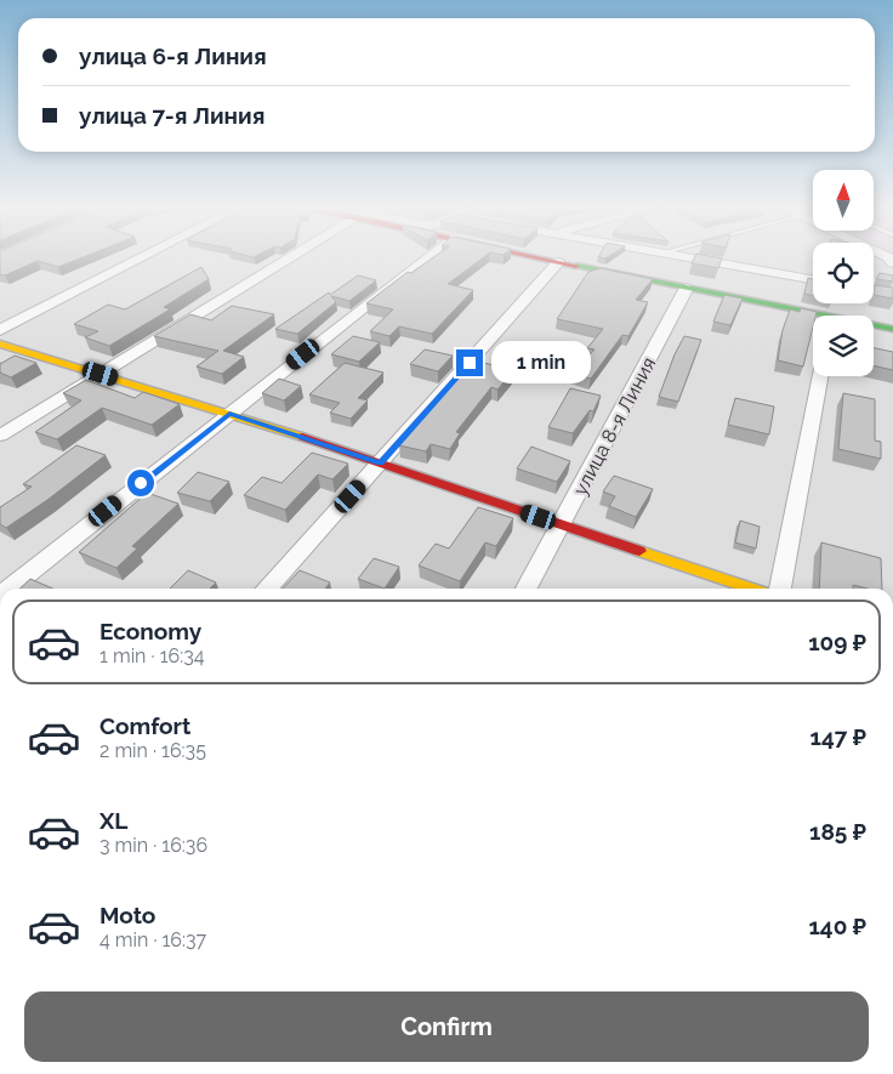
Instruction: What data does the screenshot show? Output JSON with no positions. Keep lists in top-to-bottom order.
{
  "streets": {
    "street": ["улица 8-я Линия"]
  },
  "north": "top",
  "page": {
    "banner": ["улица 6-я Линия", "улица 7-я Линия"],
    "bubble": "1 min",
    "list": [
      {
        "name": "Economy",
        "note": "1 min · 16:34",
        "value": "109 ₽"
      },
      {
        "name": "Comfort",
        "note": "2 min · 16:35",
        "value": "147 ₽"
      },
      {
        "name": "XL",
        "note": "3 min · 16:36",
        "value": "185 ₽"
      },
      {
        "name": "Moto",
        "note": "4 min · 16:37",
        "value": "140 ₽"
      }
    ],
    "buttons": "Confirm"
  }
}
